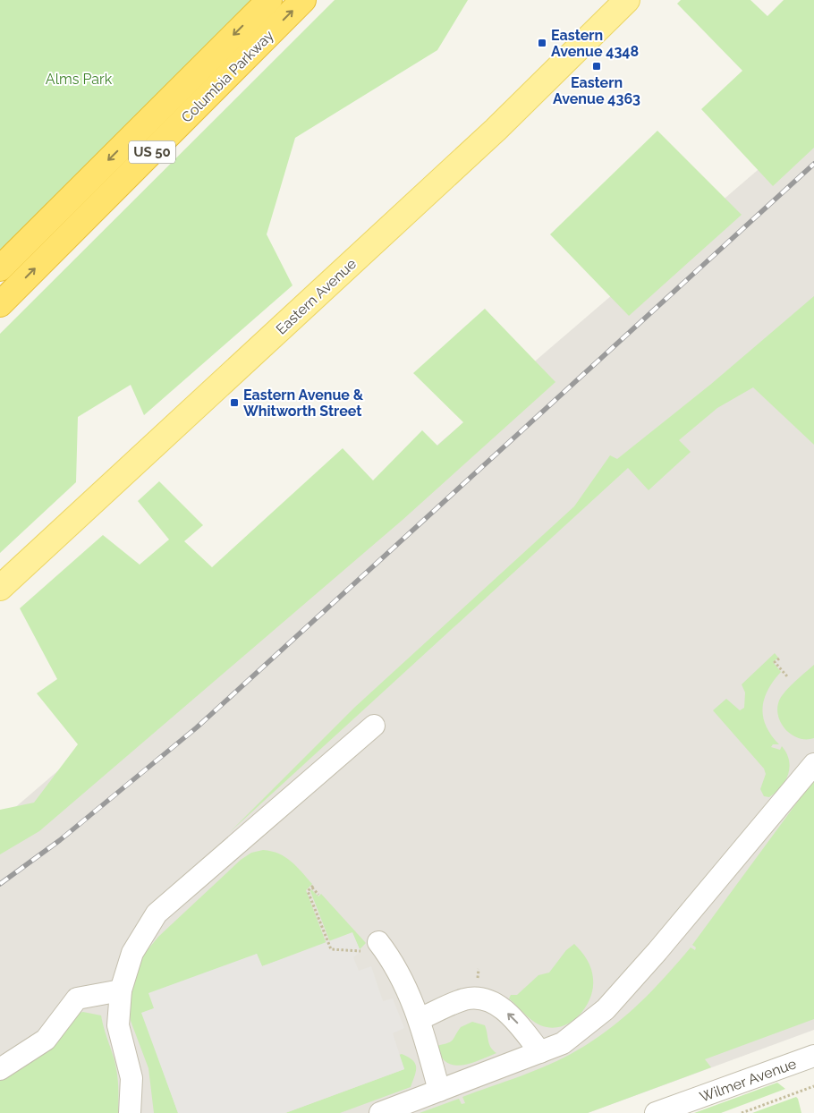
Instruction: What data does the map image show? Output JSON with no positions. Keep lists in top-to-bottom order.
{
  "streets": {
    "highway": ["Columbia Parkway", "US 50"],
    "main road": ["Eastern Avenue"],
    "street": ["Wilmer Avenue"]
  },
  "parks": ["Alms Park"],
  "places": {
    "transit": ["Eastern Avenue 4348", "Eastern Avenue 4363", "Eastern Avenue & Whitworth Street"]
  }
}
